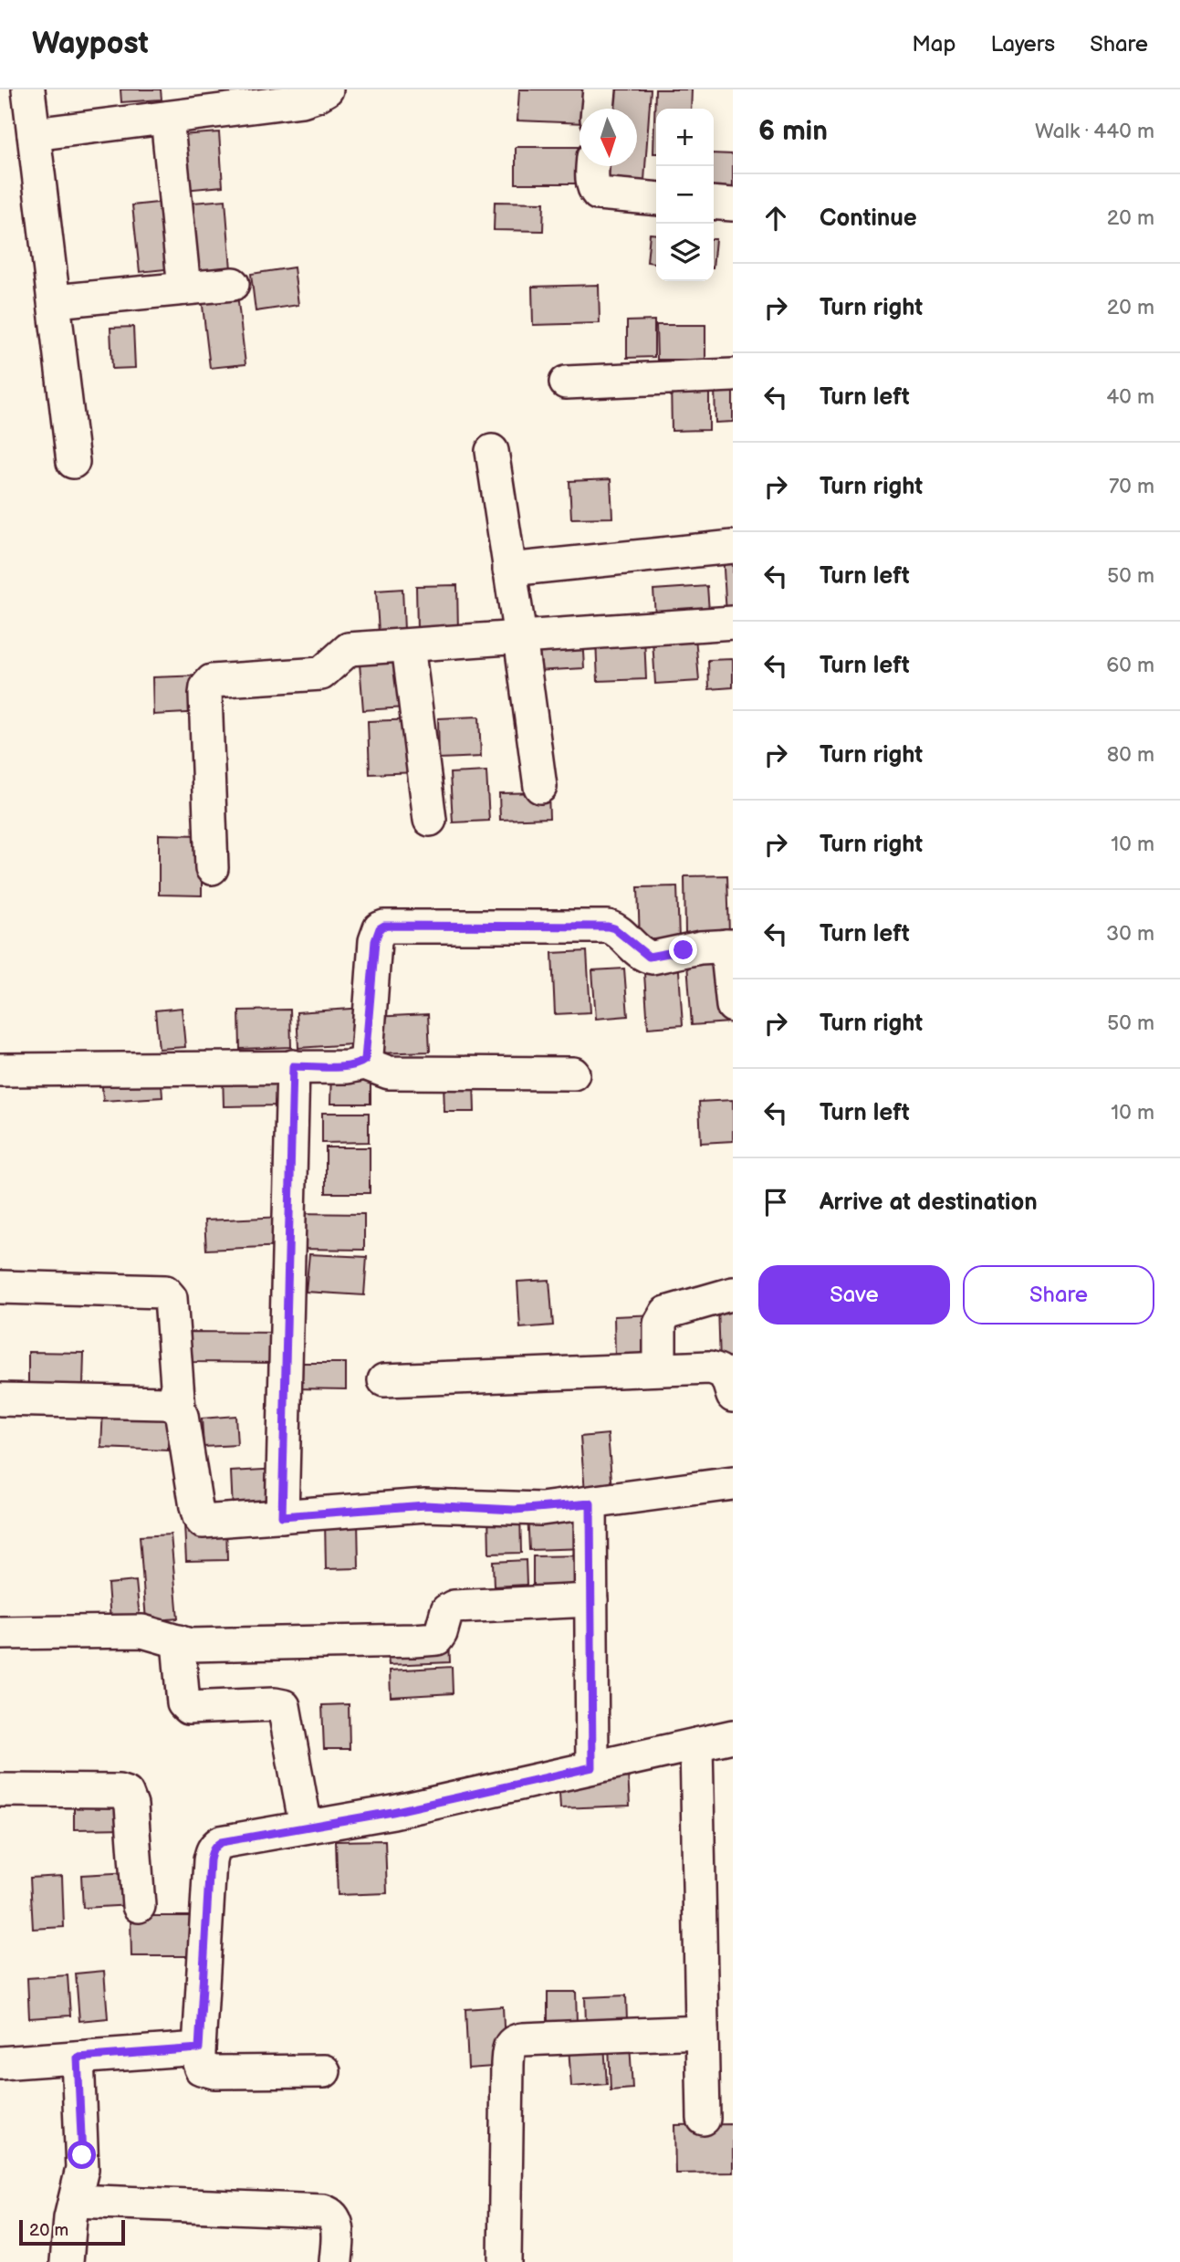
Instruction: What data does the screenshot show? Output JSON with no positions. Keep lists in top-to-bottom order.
{
  "scale_bar": "20 m",
  "north": "bottom",
  "page": {
    "header": "Waypost",
    "nav": ["Map", "Layers", "Share"],
    "heading": ["6 min", "Walk · 440 m"],
    "map_buttons": ["+", "−"],
    "list": [
      ["Continue", "20 m"],
      ["Turn right", "20 m"],
      ["Turn left", "40 m"],
      ["Turn right", "70 m"],
      ["Turn left", "50 m"],
      ["Turn left", "60 m"],
      ["Turn right", "80 m"],
      ["Turn right", "10 m"],
      ["Turn left", "30 m"],
      ["Turn right", "50 m"],
      ["Turn left", "10 m"],
      "Arrive at destination"
    ],
    "buttons": ["Save", "Share"],
    "scale": "20 m"
  }
}
